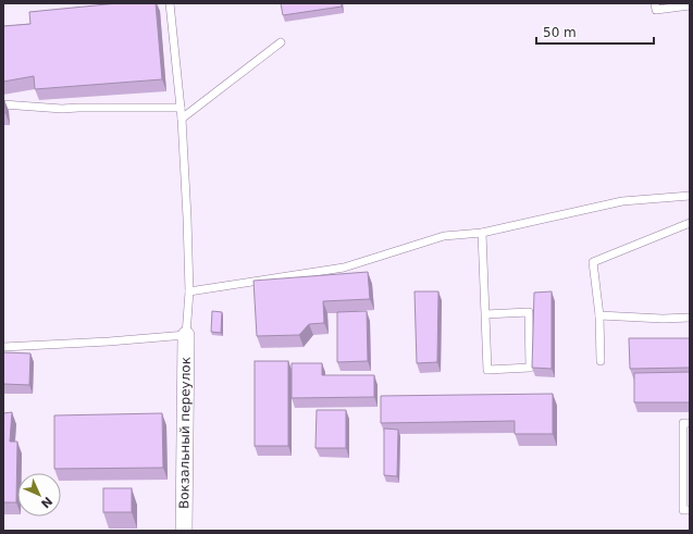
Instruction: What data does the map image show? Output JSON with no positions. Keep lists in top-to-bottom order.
{
  "streets": {
    "street": ["Вокзальный переулок"]
  },
  "scale_bar": "50 m",
  "north": "bottom right"
}
